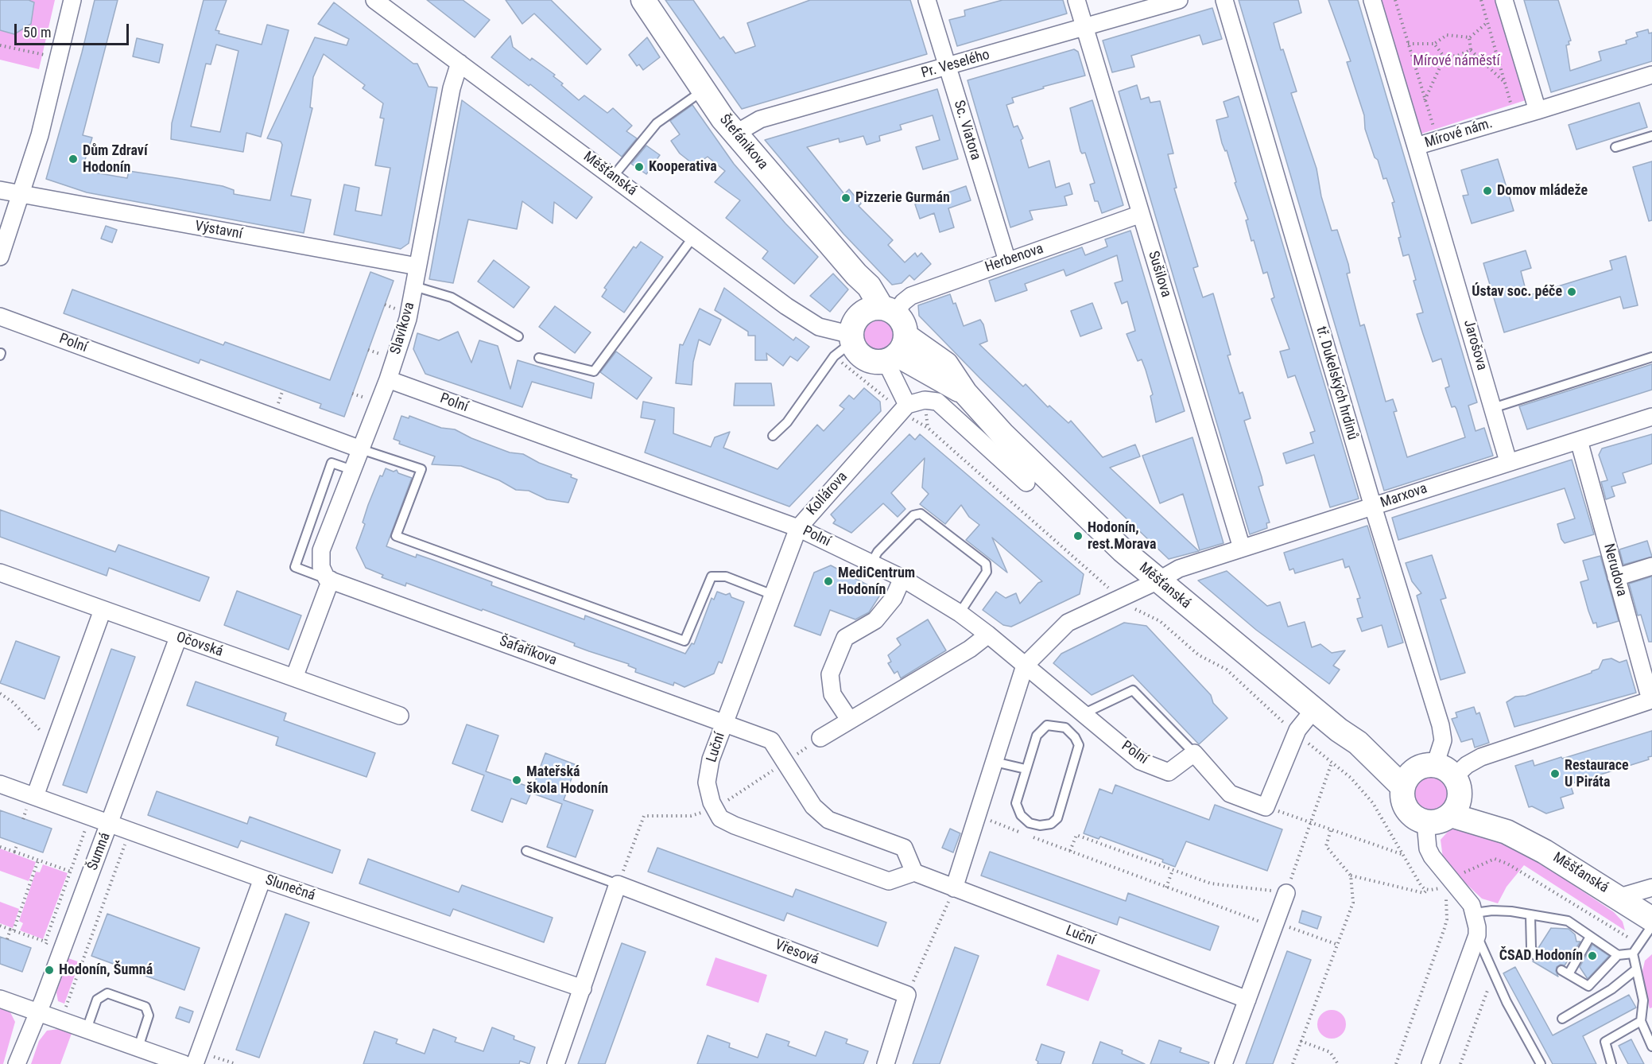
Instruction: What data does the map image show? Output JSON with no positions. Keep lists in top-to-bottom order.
{
  "streets": {
    "main road": ["Štefánikova", "Měšťanská"],
    "street": [
      "Pr. Veselého",
      "Sc. Viatora",
      "Mírové nám.",
      "Výstavní",
      "Herbenova",
      "Sušilova",
      "Slavíkova",
      "Polní",
      "Jarošova",
      "tř. Dukelských hrdinů",
      "Kollárova",
      "Marxova",
      "Nerudova",
      "Očovská",
      "Šafaříkova",
      "Luční",
      "Šumná",
      "Slunečná",
      "Vřesová"
    ]
  },
  "crossings": [
    ["Pr. Veselého", "Sc. Viatora"],
    ["Pr. Veselého", "Štefánikova"],
    ["Pr. Veselého", "Sušilova"],
    ["Sc. Viatora", "Herbenova"],
    ["Mírové nám.", "Jarošova"],
    ["Štefánikova", "Měšťanská"],
    ["Štefánikova", "Herbenova"],
    ["Měšťanská", "Herbenova"],
    ["Měšťanská", "Slavíkova"],
    ["Měšťanská", "tř. Dukelských hrdinů"],
    ["Měšťanská", "Marxova"],
    ["Výstavní", "Slavíkova"],
    ["Herbenova", "Sušilova"],
    ["Sušilova", "Marxova"],
    ["Slavíkova", "Polní"],
    ["Slavíkova", "Šafaříkova"],
    ["Polní", "Kollárova"],
    ["Polní", "Marxova"],
    ["Jarošova", "Marxova"],
    ["tř. Dukelských hrdinů", "Marxova"],
    ["Kollárova", "Šafaříkova"],
    ["Kollárova", "Luční"],
    ["Marxova", "Nerudova"],
    ["Očovská", "Šumná"],
    ["Šafaříkova", "Luční"],
    ["Šumná", "Slunečná"]
  ],
  "parks": ["Mírové náměstí"],
  "places": [
    "Dům Zdraví Hodonín",
    "Kooperativa",
    "Domov mládeže",
    "Pizzerie Gurmán",
    "Ústav soc. péče",
    "Hodonín, rest.Morava",
    "MediCentrum Hodonín",
    "Restaurace U Piráta",
    "Mateřská škola Hodonín",
    "ČSAD Hodonín",
    "Hodonín, Šumná"
  ],
  "scale_bar": "50 m"
}
